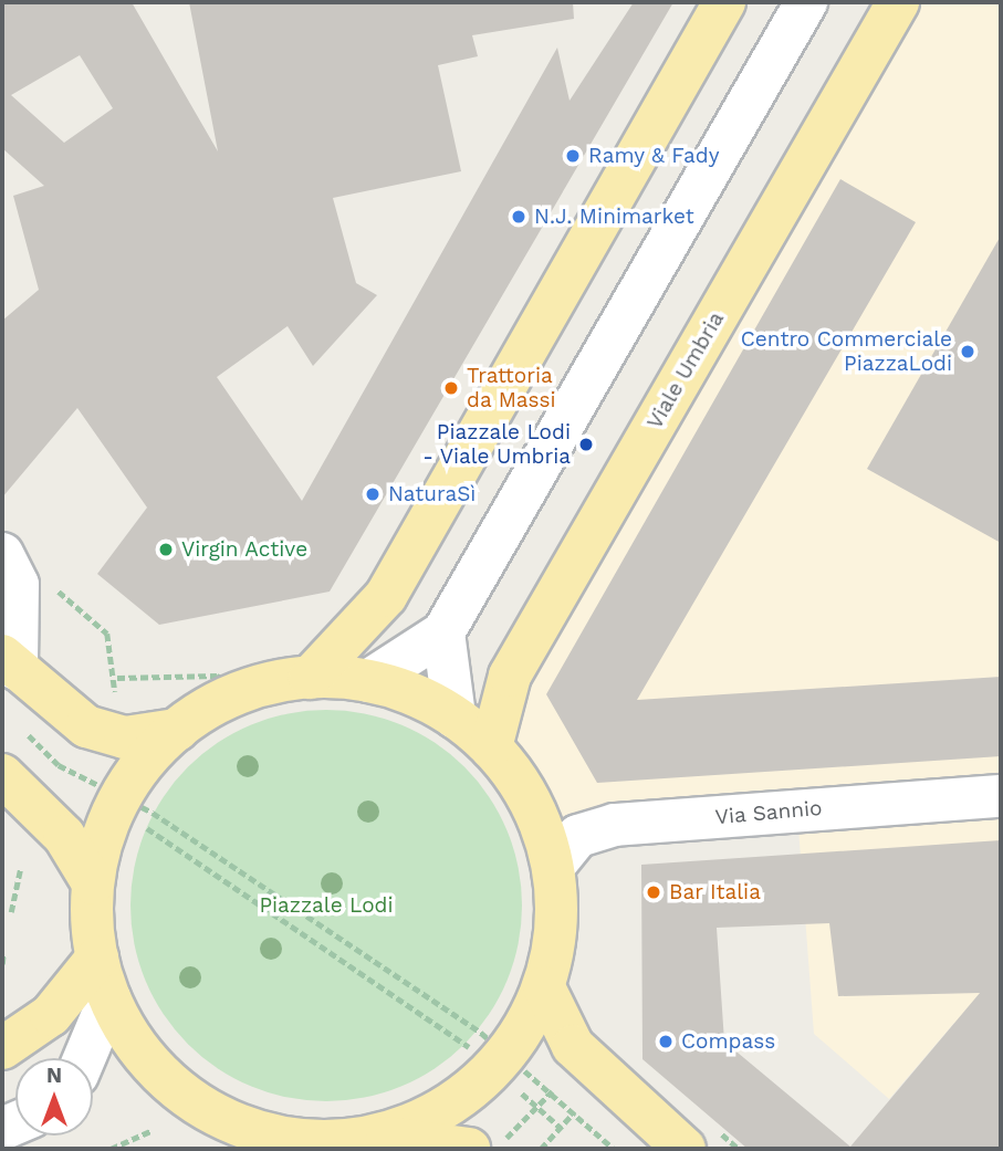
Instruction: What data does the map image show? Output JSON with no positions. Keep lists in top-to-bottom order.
{
  "streets": {
    "main road": ["Viale Umbria"],
    "street": ["Via Sannio"]
  },
  "parks": ["Piazzale Lodi"],
  "places": [
    "Ramy & Fady",
    "N.J. Minimarket",
    "Centro Commerciale PiazzaLodi",
    "Trattoria da Massi",
    "Piazzale Lodi - Viale Umbria",
    "NaturaSì",
    "Virgin Active",
    "Bar Italia",
    "Compass"
  ],
  "north": "top"
}
